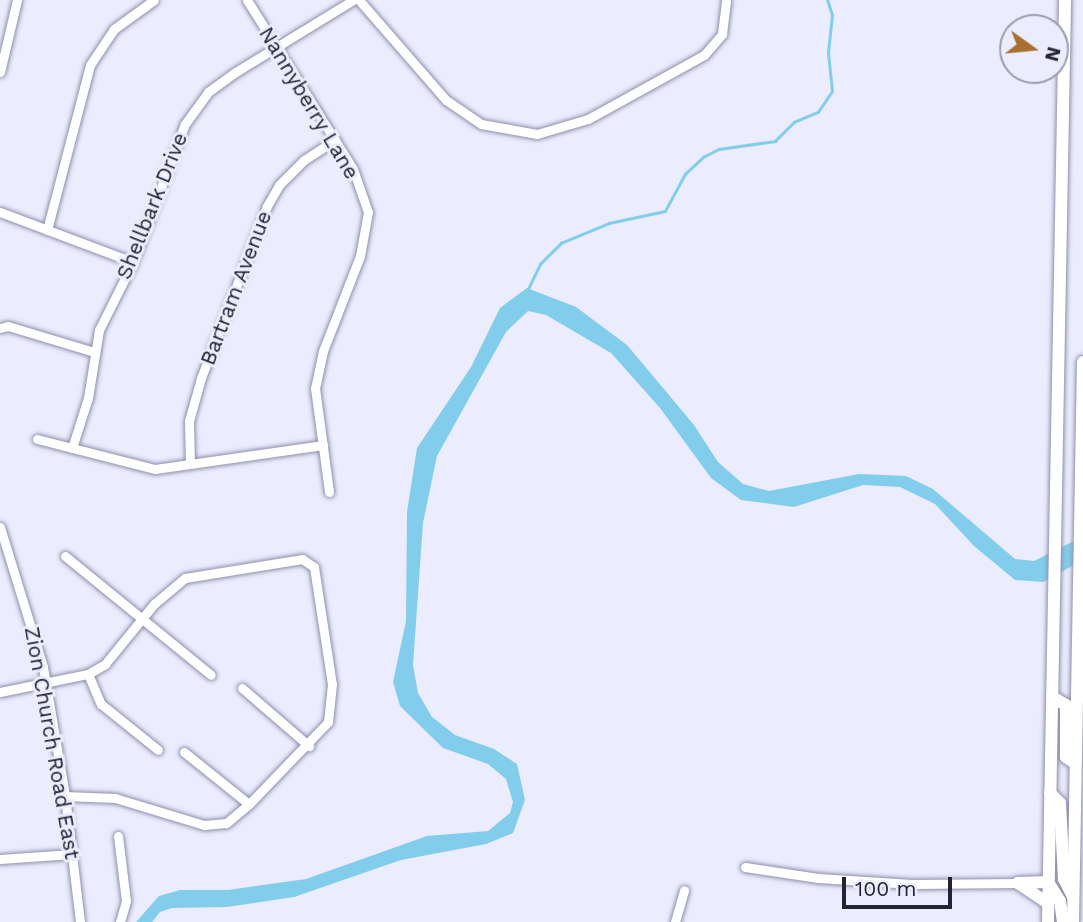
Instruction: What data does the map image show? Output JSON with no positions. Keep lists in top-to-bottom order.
{
  "streets": {
    "street": [
      "Nannyberry Lane",
      "Shellbark Drive",
      "Bartram Avenue",
      "Zion Church Road East"
    ]
  },
  "crossings": [
    ["Nannyberry Lane", "Shellbark Drive"],
    ["Nannyberry Lane", "Bartram Avenue"]
  ],
  "scale_bar": "100 m",
  "north": "right"
}
